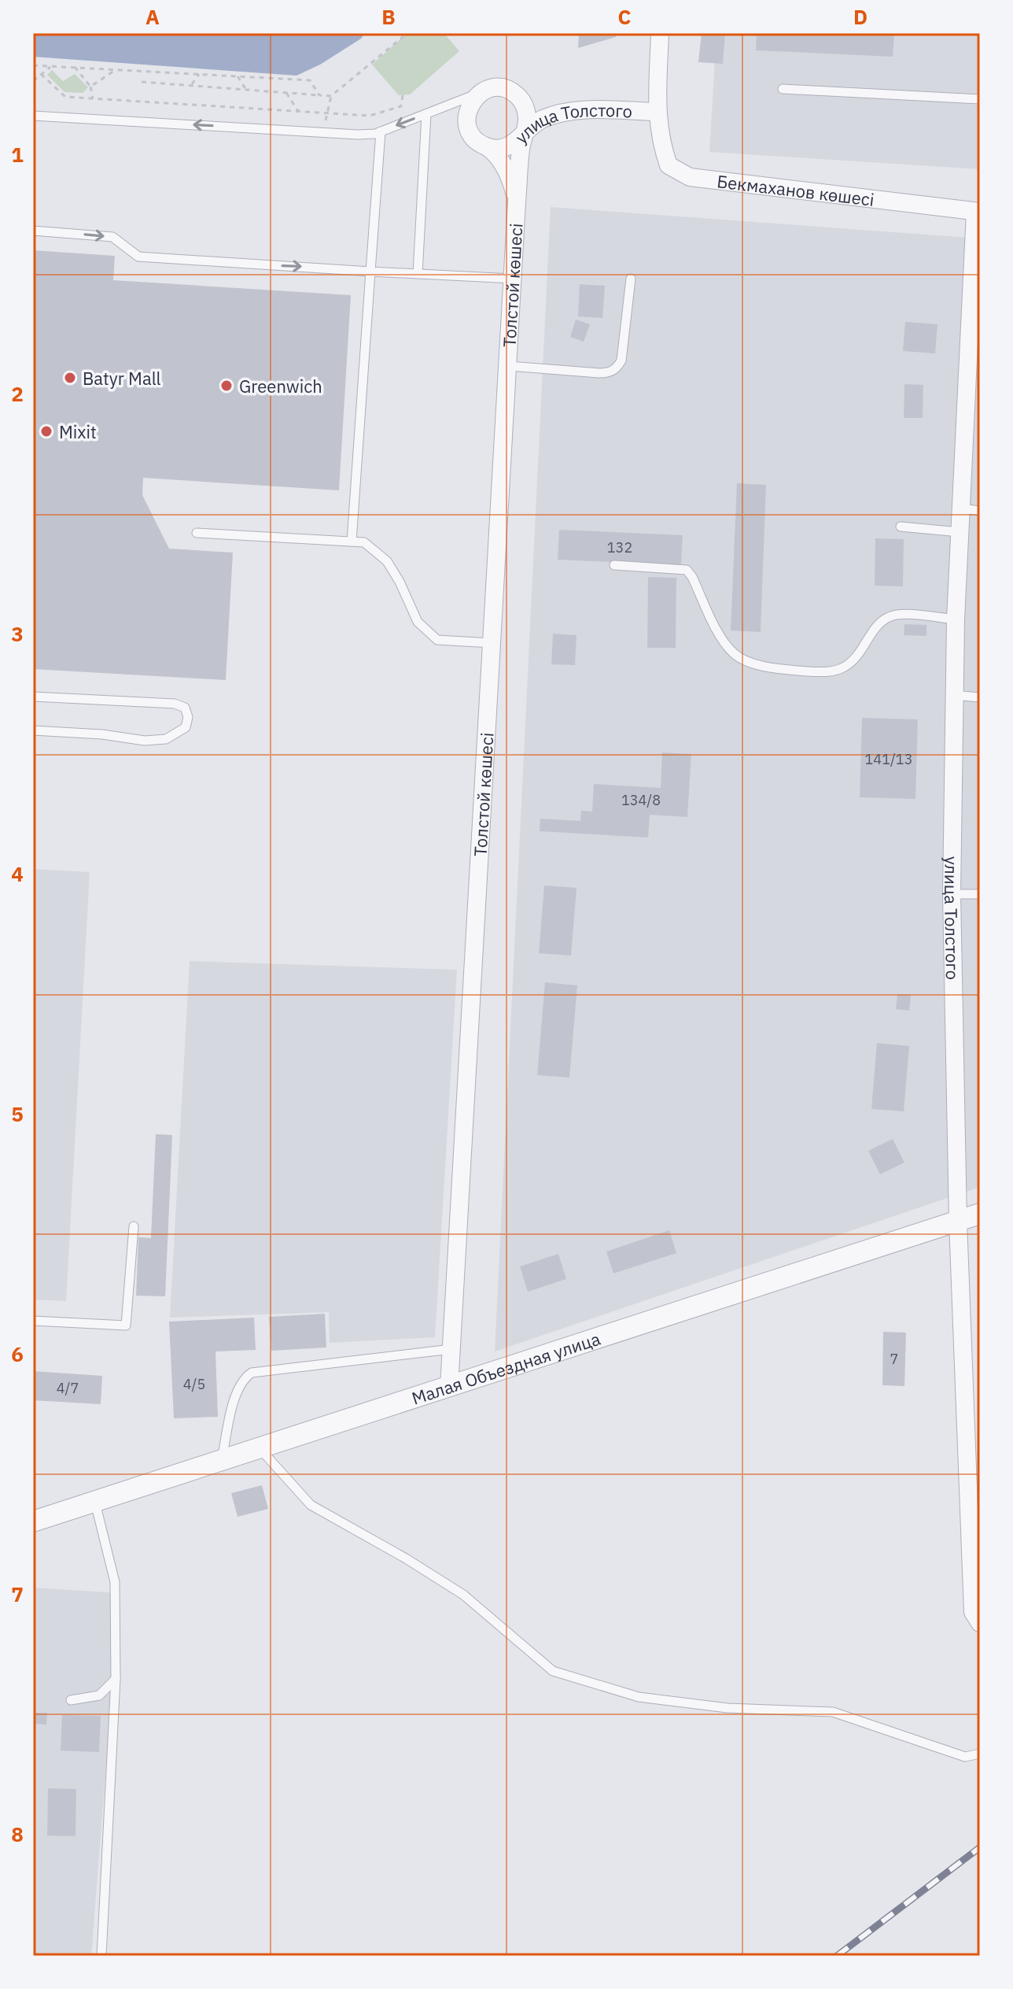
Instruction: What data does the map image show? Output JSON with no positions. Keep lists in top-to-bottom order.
{
  "streets": {
    "street": [
      "улица Толстого",
      "Бекмаханов көшесі",
      "Толстой көшесі",
      "Малая Объездная улица"
    ]
  },
  "crossings": [
    ["улица Толстого", "Бекмаханов көшесі"],
    ["улица Толстого", "Толстой көшесі"],
    ["улица Толстого", "Малая Объездная улица"],
    ["Толстой көшесі", "Малая Объездная улица"]
  ],
  "places": ["Batyr Mall", "Greenwich", "Mixit"],
  "house_numbers": [
    "132",
    "141/13",
    "134/8",
    "7",
    "4/5",
    "4/7"
  ],
  "grid": {
    "columns": [
      "A",
      "B",
      "C",
      "D"
    ],
    "rows": [
      "1",
      "2",
      "3",
      "4",
      "5",
      "6",
      "7",
      "8"
    ]
  }
}
